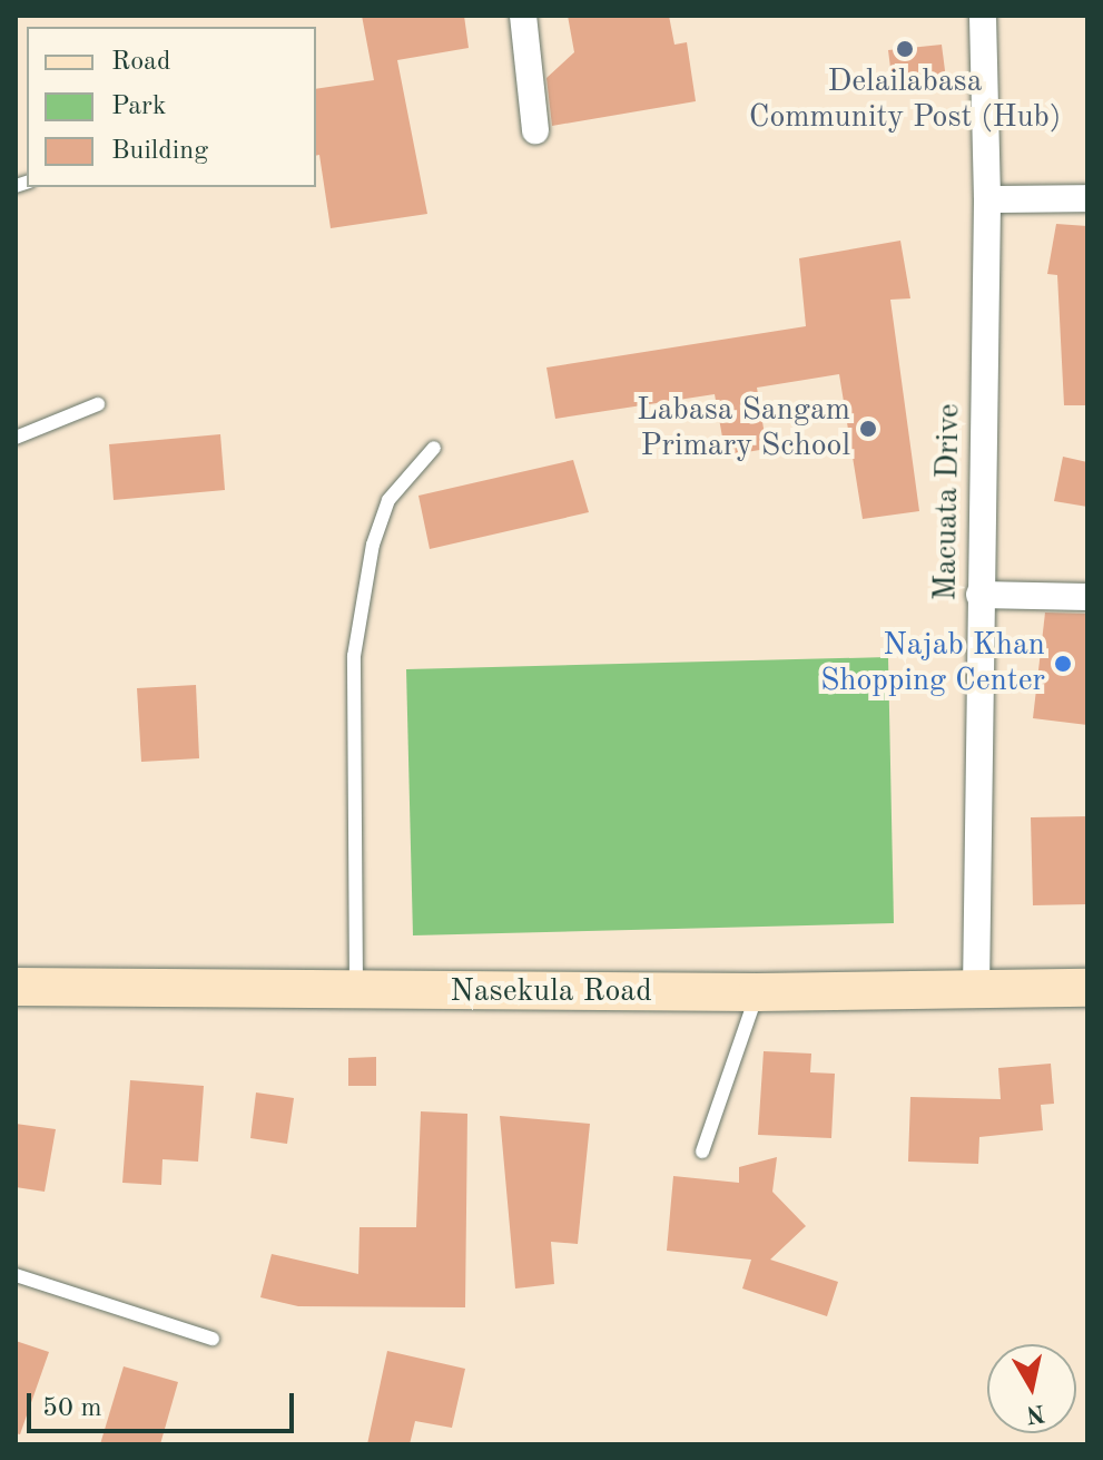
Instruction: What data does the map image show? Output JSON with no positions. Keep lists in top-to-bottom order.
{
  "streets": {
    "main road": ["Nasekula Road"],
    "street": ["Macuata Drive"]
  },
  "crossings": [
    ["Macuata Drive", "Nasekula Road"]
  ],
  "places": ["Delailabasa Community Post (Hub)", "Labasa Sangam Primary School", "Najab Khan Shopping Center"],
  "legend": ["Road", "Park", "Building"],
  "scale_bar": "50 m",
  "north": "bottom"
}
